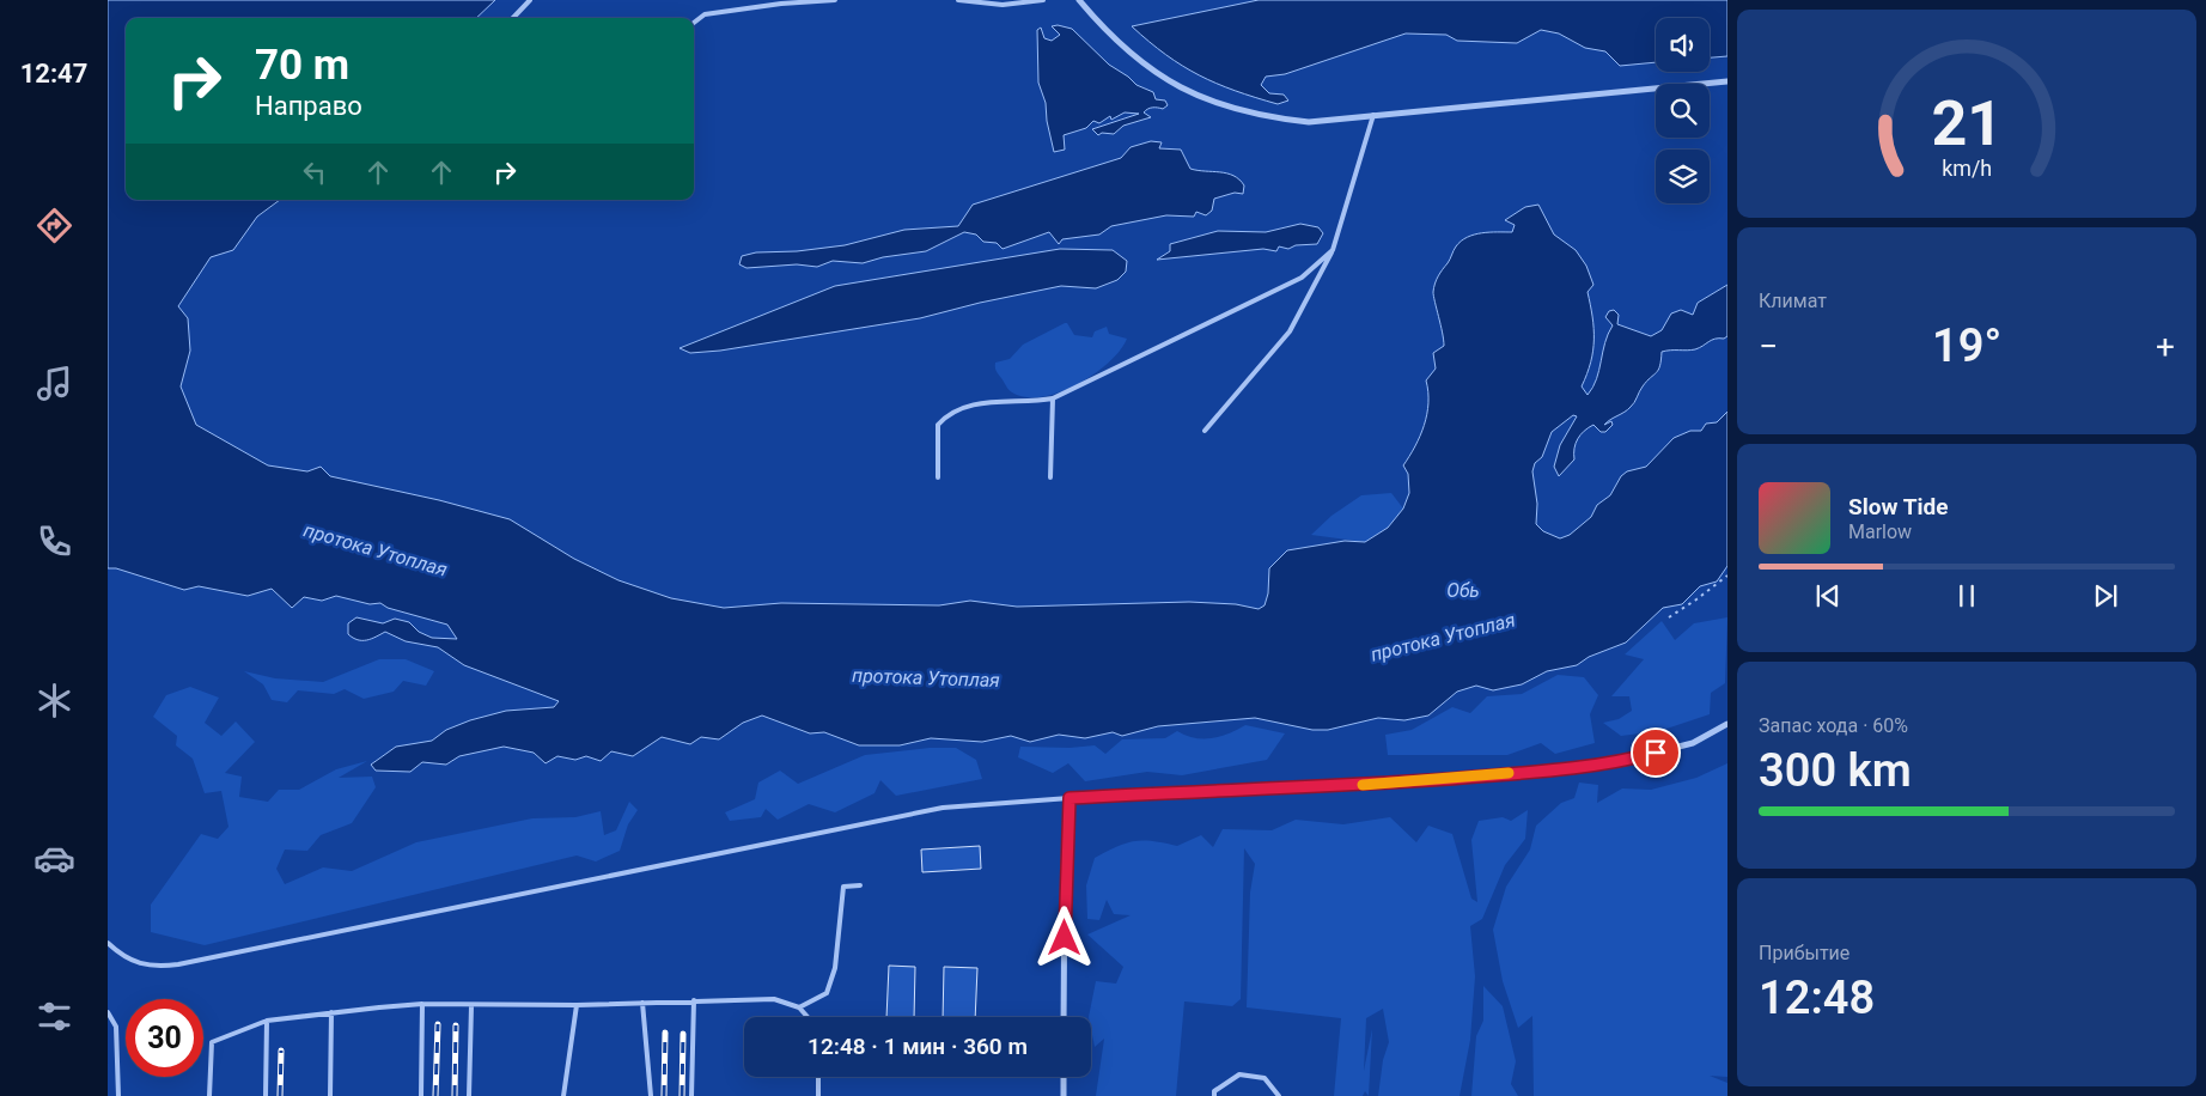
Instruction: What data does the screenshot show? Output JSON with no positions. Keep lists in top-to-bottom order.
{
  "water": ["протока Утоплая", "Обь"],
  "page": {
    "tabs": "12:47",
    "turn": ["70 m", "Направо"],
    "tile": [
      "Климат",
      ["Запас хода · 60%", "300 km"],
      ["Прибытие", "12:48"]
    ],
    "heat": ["−", "19°", "+"],
    "song": ["Slow Tide", "Marlow"],
    "limit": "30",
    "trip": "12:48 · 1 мин · 360 m",
    "gauge": ["21", "km/h"]
  }
}
